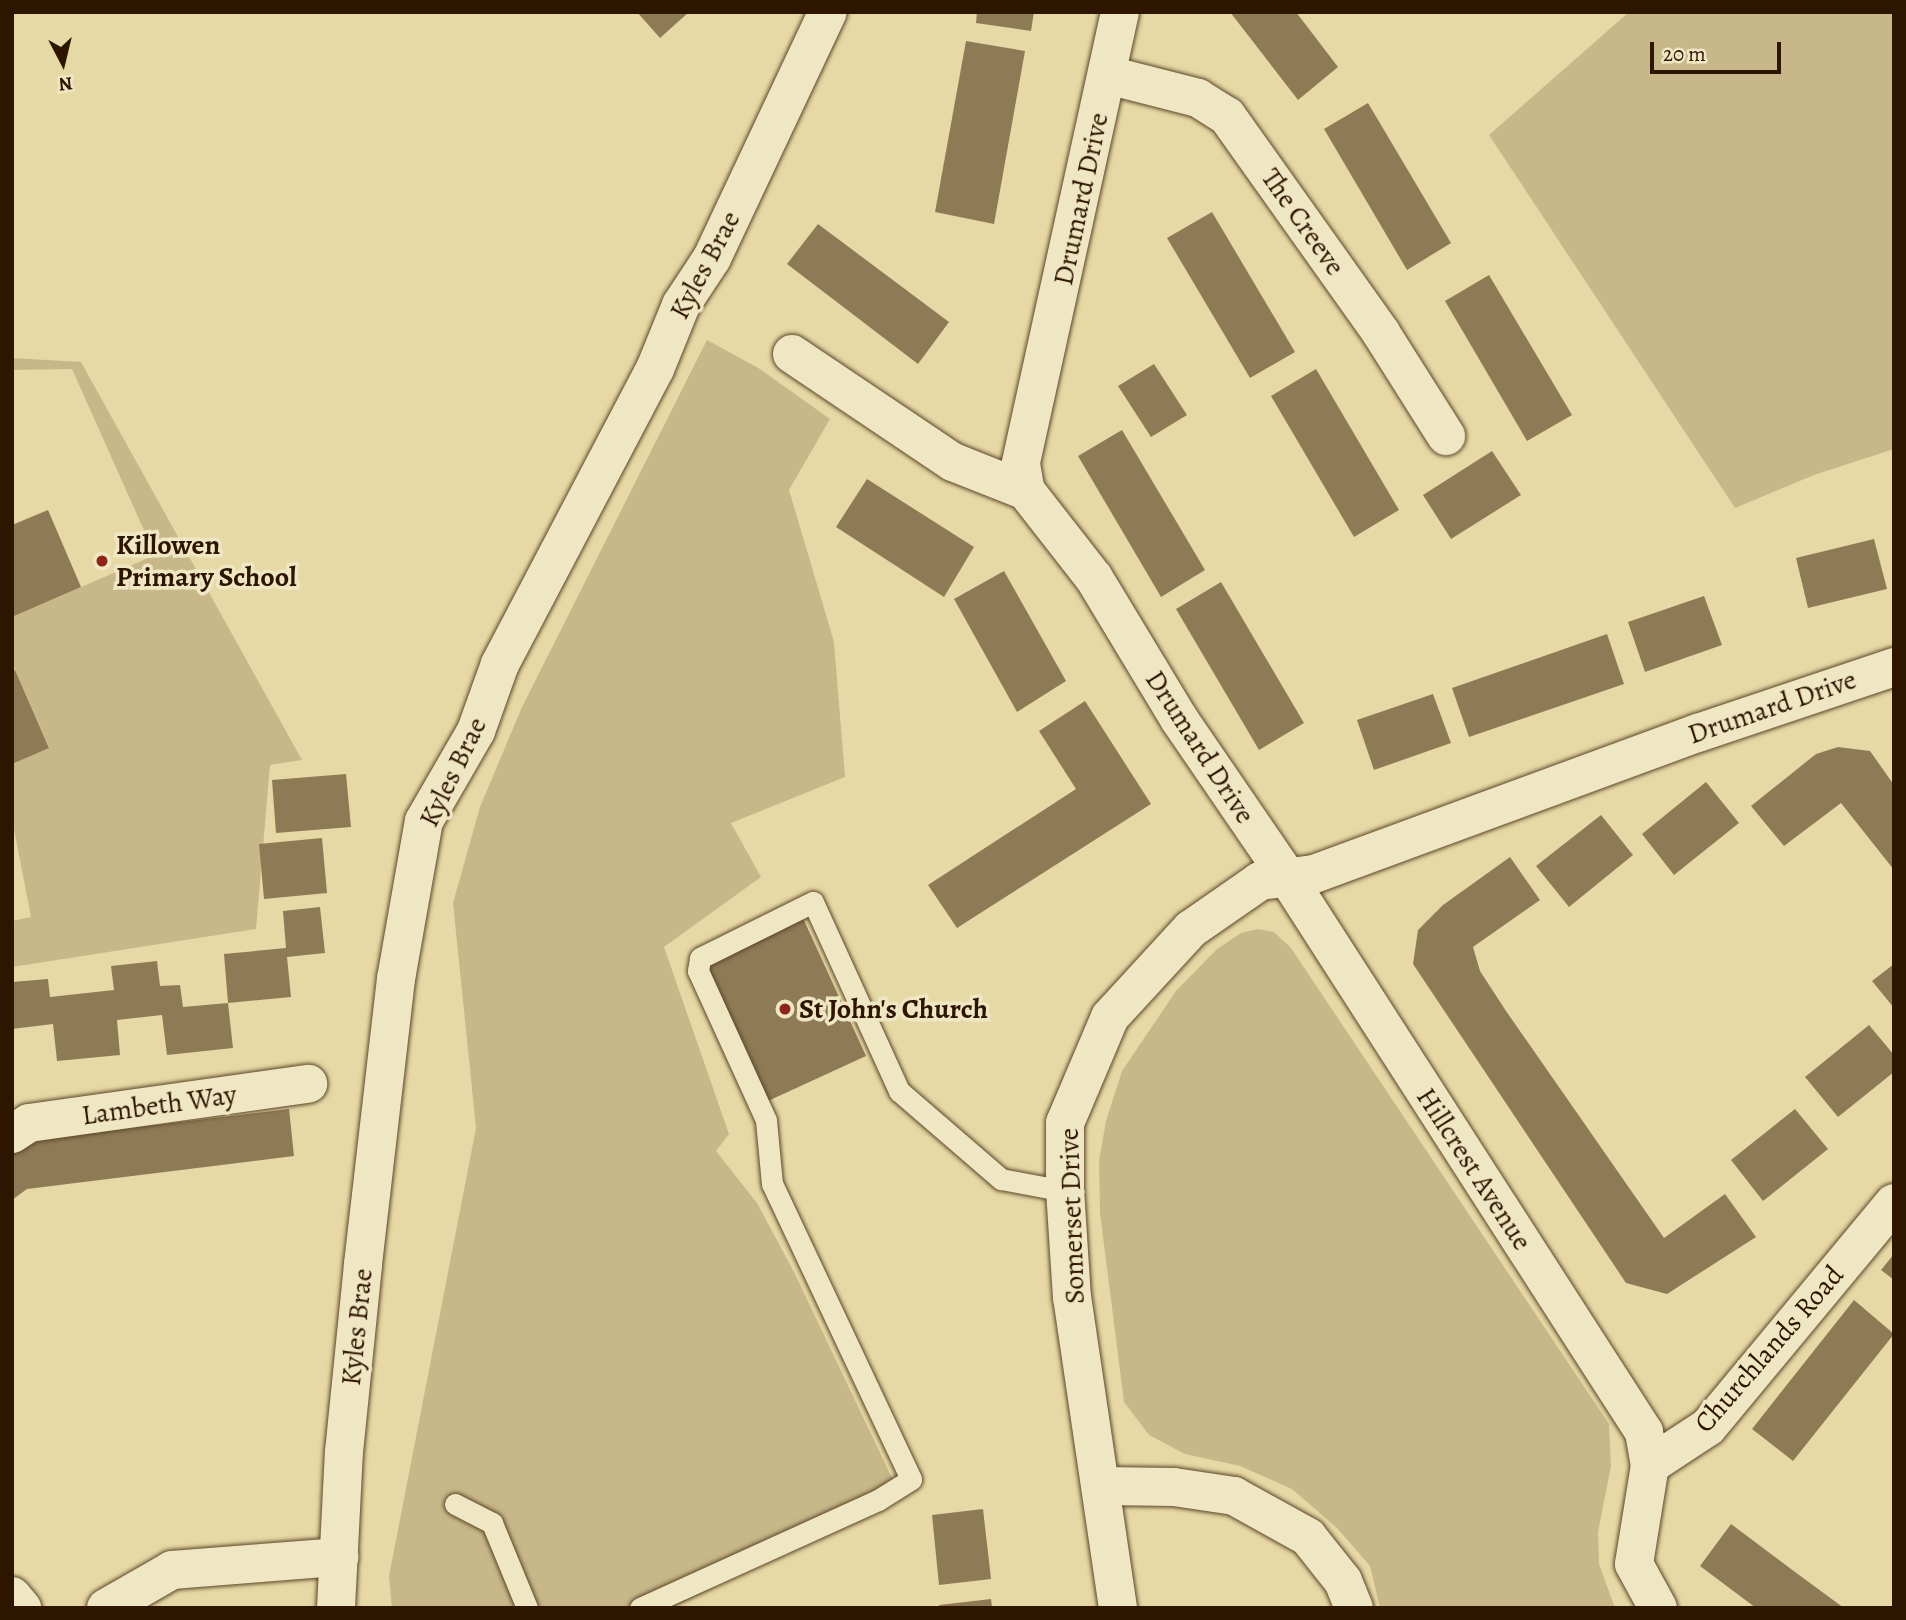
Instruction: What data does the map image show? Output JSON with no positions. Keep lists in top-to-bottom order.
{
  "streets": {
    "street": [
      "Drumard Drive",
      "The Creeve",
      "Kyles Brae",
      "Lambeth Way",
      "Hillcrest Avenue",
      "Somerset Drive",
      "Churchlands Road"
    ]
  },
  "crossings": [
    ["Drumard Drive", "The Creeve"],
    ["Drumard Drive", "Hillcrest Avenue"],
    ["Drumard Drive", "Somerset Drive"],
    ["Hillcrest Avenue", "Somerset Drive"],
    ["Hillcrest Avenue", "Churchlands Road"]
  ],
  "places": ["Killowen Primary School", "St John's Church"],
  "scale_bar": "20 m",
  "north": "bottom"
}
